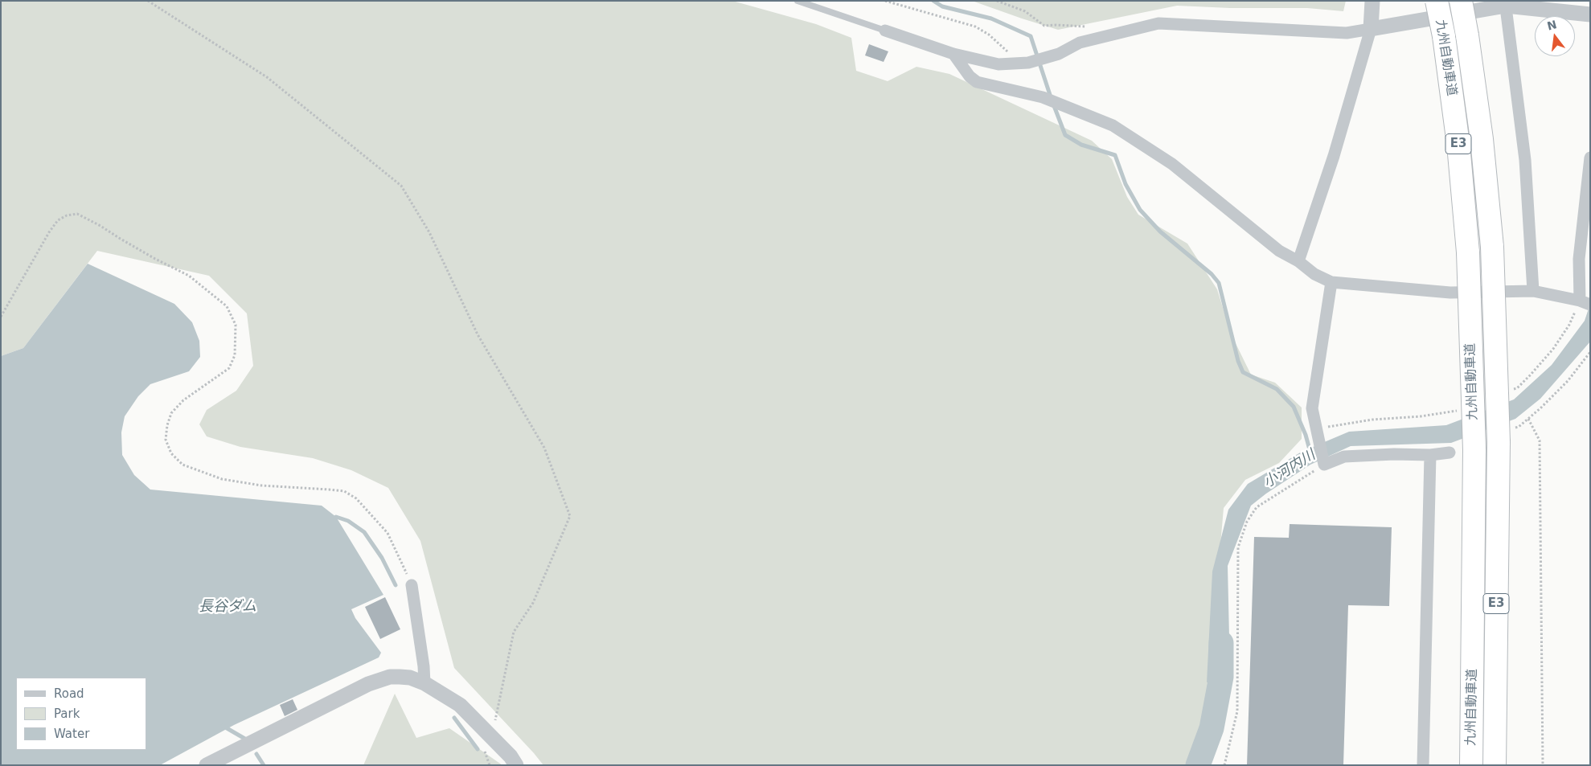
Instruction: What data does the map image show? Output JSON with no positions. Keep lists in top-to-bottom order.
{
  "streets": {
    "highway": ["九州自動車道", "E3"]
  },
  "water": ["小河内川", "長谷ダム"],
  "legend": ["Road", "Park", "Water"],
  "north": "top"
}
